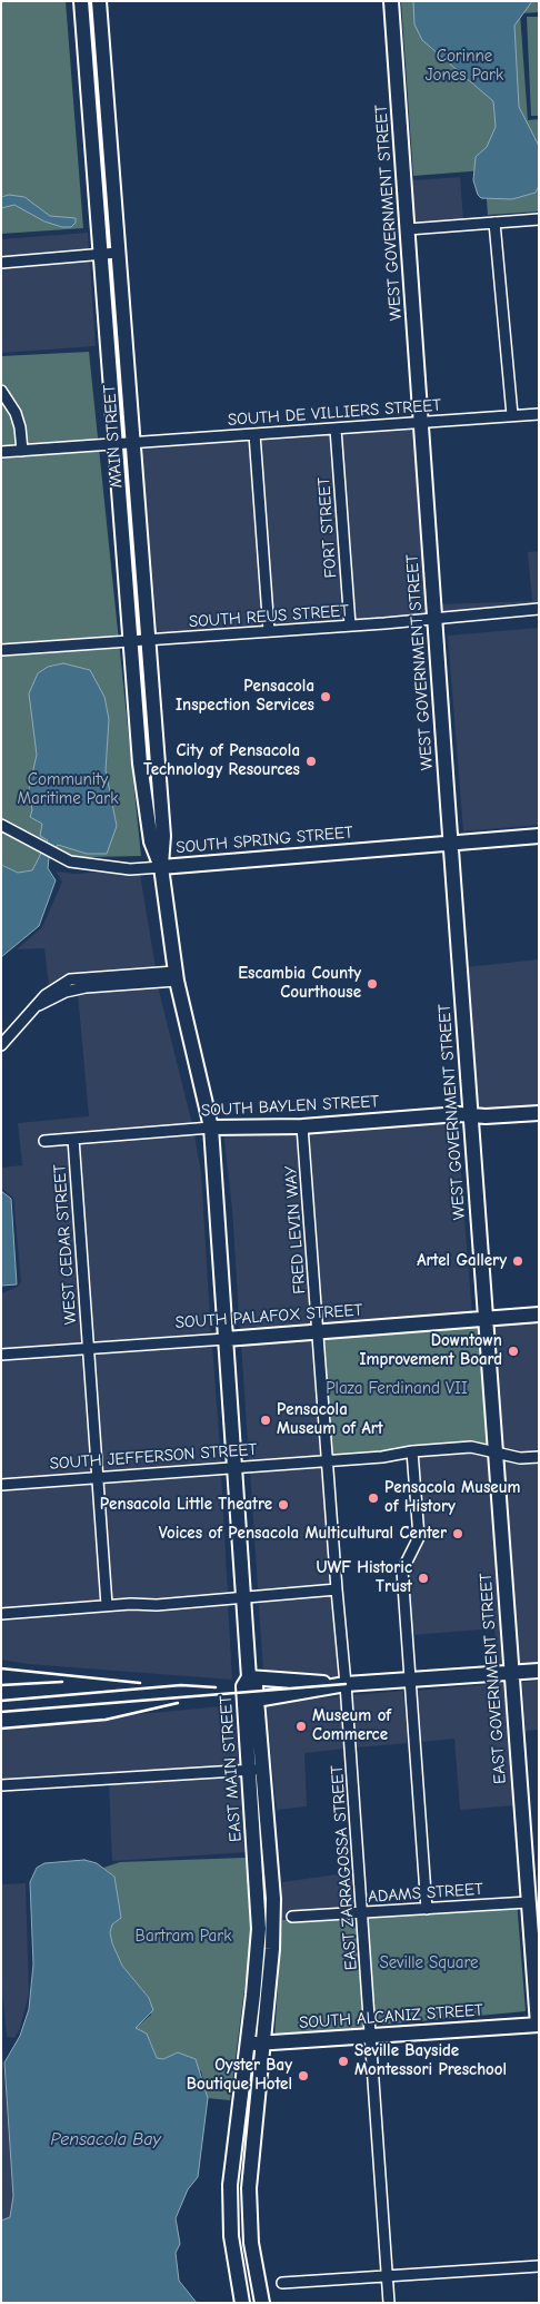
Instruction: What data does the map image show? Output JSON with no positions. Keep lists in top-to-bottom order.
{
  "streets": {
    "main road": [
      "WEST GOVERNMENT STREET",
      "MAIN STREET",
      "SOUTH SPRING STREET",
      "SOUTH BAYLEN STREET",
      "SOUTH PALAFOX STREET",
      "EAST GOVERNMENT STREET",
      "EAST MAIN STREET",
      "SOUTH ALCANIZ STREET"
    ],
    "street": [
      "SOUTH DE VILLIERS STREET",
      "FORT STREET",
      "SOUTH REUS STREET",
      "FRED LEVIN WAY",
      "WEST CEDAR STREET",
      "SOUTH JEFFERSON STREET",
      "EAST ZARRAGOSSA STREET",
      "ADAMS STREET"
    ]
  },
  "crossings": [
    ["WEST GOVERNMENT STREET", "SOUTH DE VILLIERS STREET"],
    ["WEST GOVERNMENT STREET", "SOUTH REUS STREET"],
    ["WEST GOVERNMENT STREET", "SOUTH SPRING STREET"],
    ["WEST GOVERNMENT STREET", "SOUTH BAYLEN STREET"],
    ["WEST GOVERNMENT STREET", "SOUTH PALAFOX STREET"],
    ["WEST GOVERNMENT STREET", "EAST GOVERNMENT STREET"],
    ["SOUTH DE VILLIERS STREET", "MAIN STREET"],
    ["SOUTH DE VILLIERS STREET", "FORT STREET"],
    ["MAIN STREET", "SOUTH REUS STREET"],
    ["MAIN STREET", "SOUTH SPRING STREET"],
    ["MAIN STREET", "EAST MAIN STREET"],
    ["FORT STREET", "SOUTH REUS STREET"],
    ["SOUTH SPRING STREET", "EAST MAIN STREET"],
    ["SOUTH BAYLEN STREET", "FRED LEVIN WAY"],
    ["SOUTH BAYLEN STREET", "WEST CEDAR STREET"],
    ["SOUTH BAYLEN STREET", "EAST MAIN STREET"],
    ["FRED LEVIN WAY", "SOUTH PALAFOX STREET"],
    ["FRED LEVIN WAY", "EAST ZARRAGOSSA STREET"],
    ["WEST CEDAR STREET", "SOUTH PALAFOX STREET"],
    ["WEST CEDAR STREET", "SOUTH JEFFERSON STREET"],
    ["SOUTH PALAFOX STREET", "EAST GOVERNMENT STREET"],
    ["SOUTH PALAFOX STREET", "EAST MAIN STREET"],
    ["SOUTH PALAFOX STREET", "EAST ZARRAGOSSA STREET"],
    ["SOUTH JEFFERSON STREET", "EAST GOVERNMENT STREET"],
    ["SOUTH JEFFERSON STREET", "EAST MAIN STREET"],
    ["SOUTH JEFFERSON STREET", "EAST ZARRAGOSSA STREET"],
    ["EAST GOVERNMENT STREET", "ADAMS STREET"],
    ["EAST GOVERNMENT STREET", "SOUTH ALCANIZ STREET"],
    ["EAST MAIN STREET", "SOUTH ALCANIZ STREET"],
    ["EAST ZARRAGOSSA STREET", "ADAMS STREET"],
    ["EAST ZARRAGOSSA STREET", "SOUTH ALCANIZ STREET"]
  ],
  "water": ["Pensacola Bay"],
  "parks": [
    "Corinne Jones Park",
    "Community Maritime Park",
    "Plaza Ferdinand VII",
    "Bartram Park",
    "Seville Square"
  ],
  "places": [
    "Pensacola Inspection Services",
    "City of Pensacola Technology Resources",
    "Escambia County Courthouse",
    "Artel Gallery",
    "Downtown Improvement Board",
    "Pensacola Museum of Art",
    "Pensacola Museum of History",
    "Pensacola Little Theatre",
    "Voices of Pensacola Multicultural Center",
    "UWF Historic Trust",
    "Museum of Commerce",
    "Seville Bayside Montessori Preschool",
    "Oyster Bay Boutique Hotel"
  ]
}
